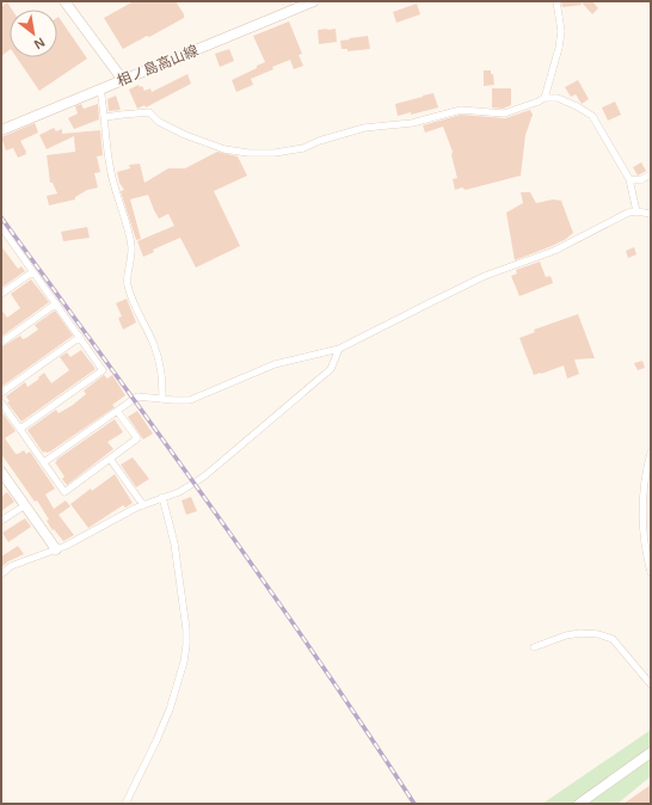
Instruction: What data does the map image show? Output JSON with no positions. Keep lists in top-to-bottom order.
{
  "streets": {
    "main road": ["相ノ島高山線"]
  },
  "north": "bottom right"
}
